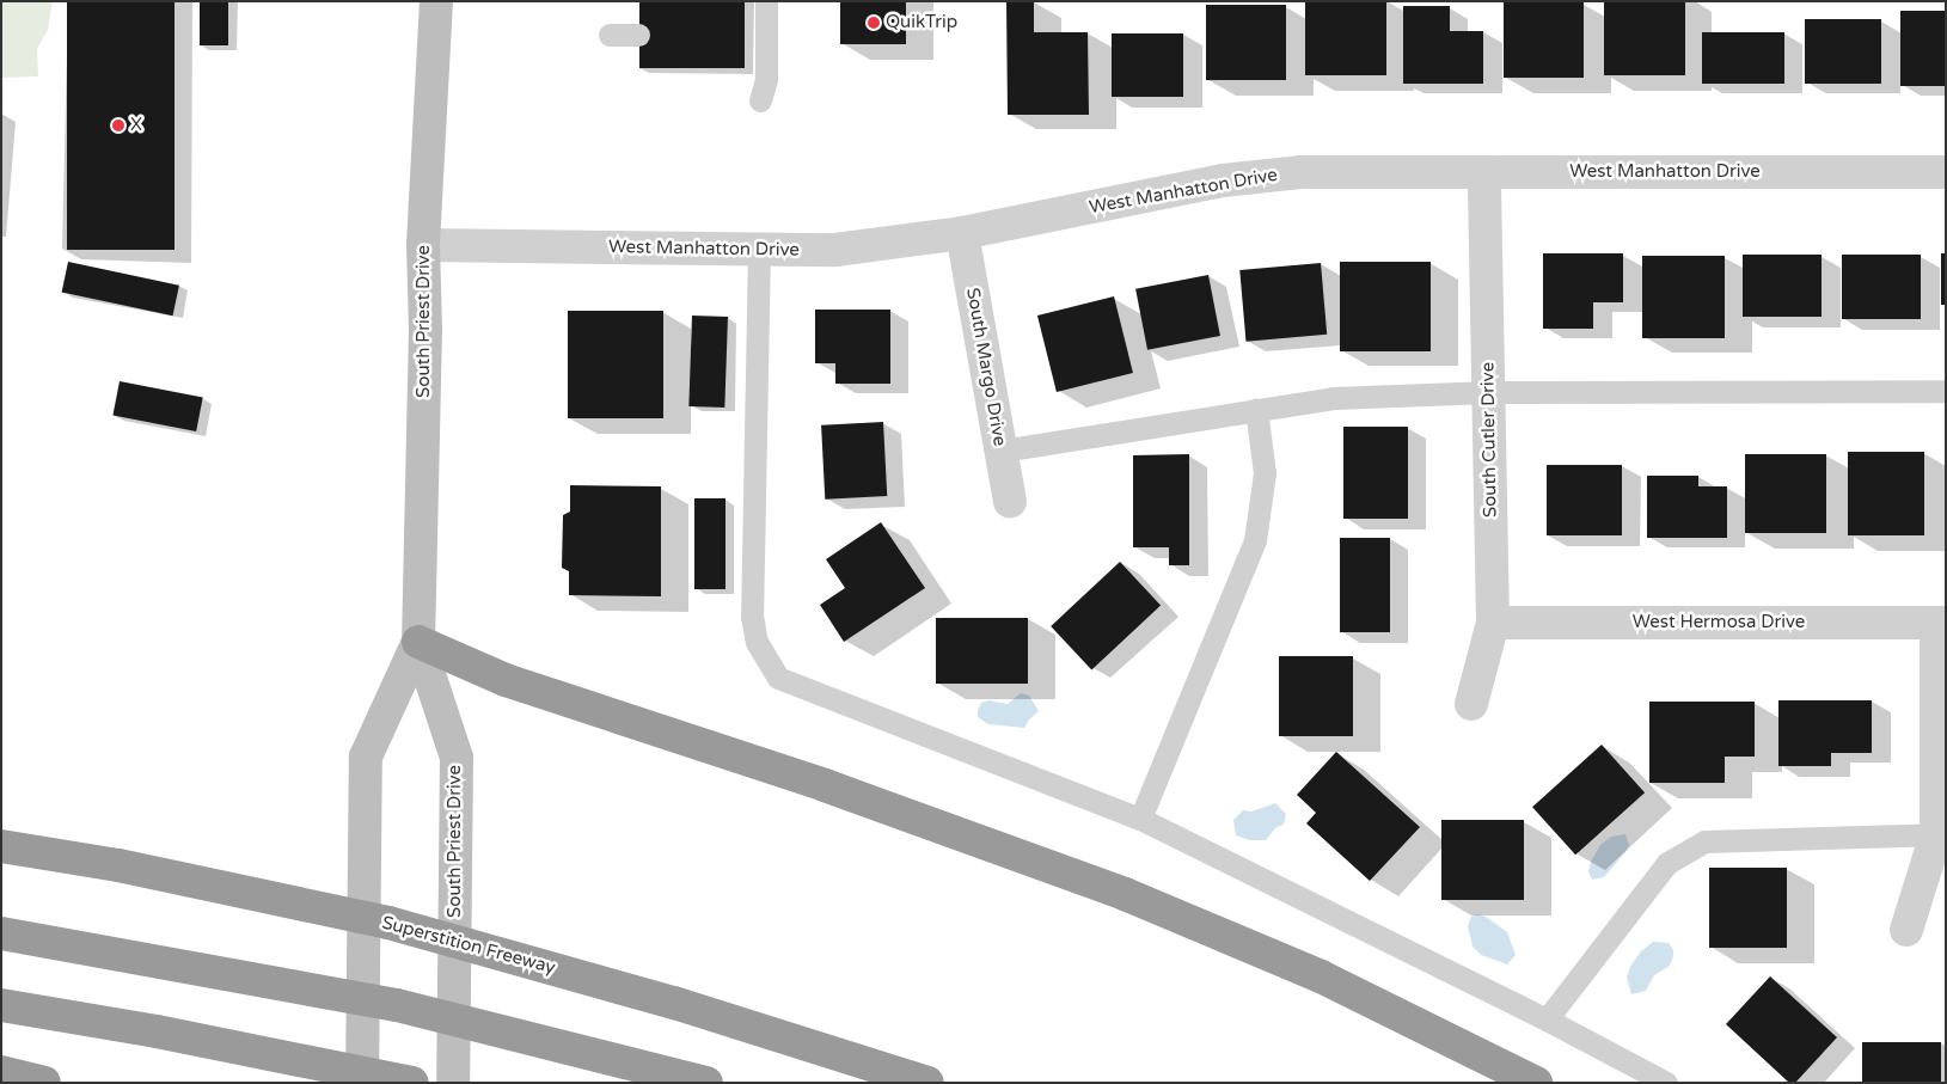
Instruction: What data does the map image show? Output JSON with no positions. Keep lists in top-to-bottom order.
{
  "streets": {
    "highway": ["Superstition Freeway"],
    "main road": ["South Priest Drive"],
    "street": [
      "West Manhatton Drive",
      "South Margo Drive",
      "South Cutler Drive",
      "West Hermosa Drive"
    ]
  },
  "crossings": [
    ["West Manhatton Drive", "South Priest Drive"],
    ["West Manhatton Drive", "South Margo Drive"],
    ["West Manhatton Drive", "South Cutler Drive"],
    ["South Cutler Drive", "West Hermosa Drive"]
  ],
  "places": ["QuikTrip", "X"]
}
